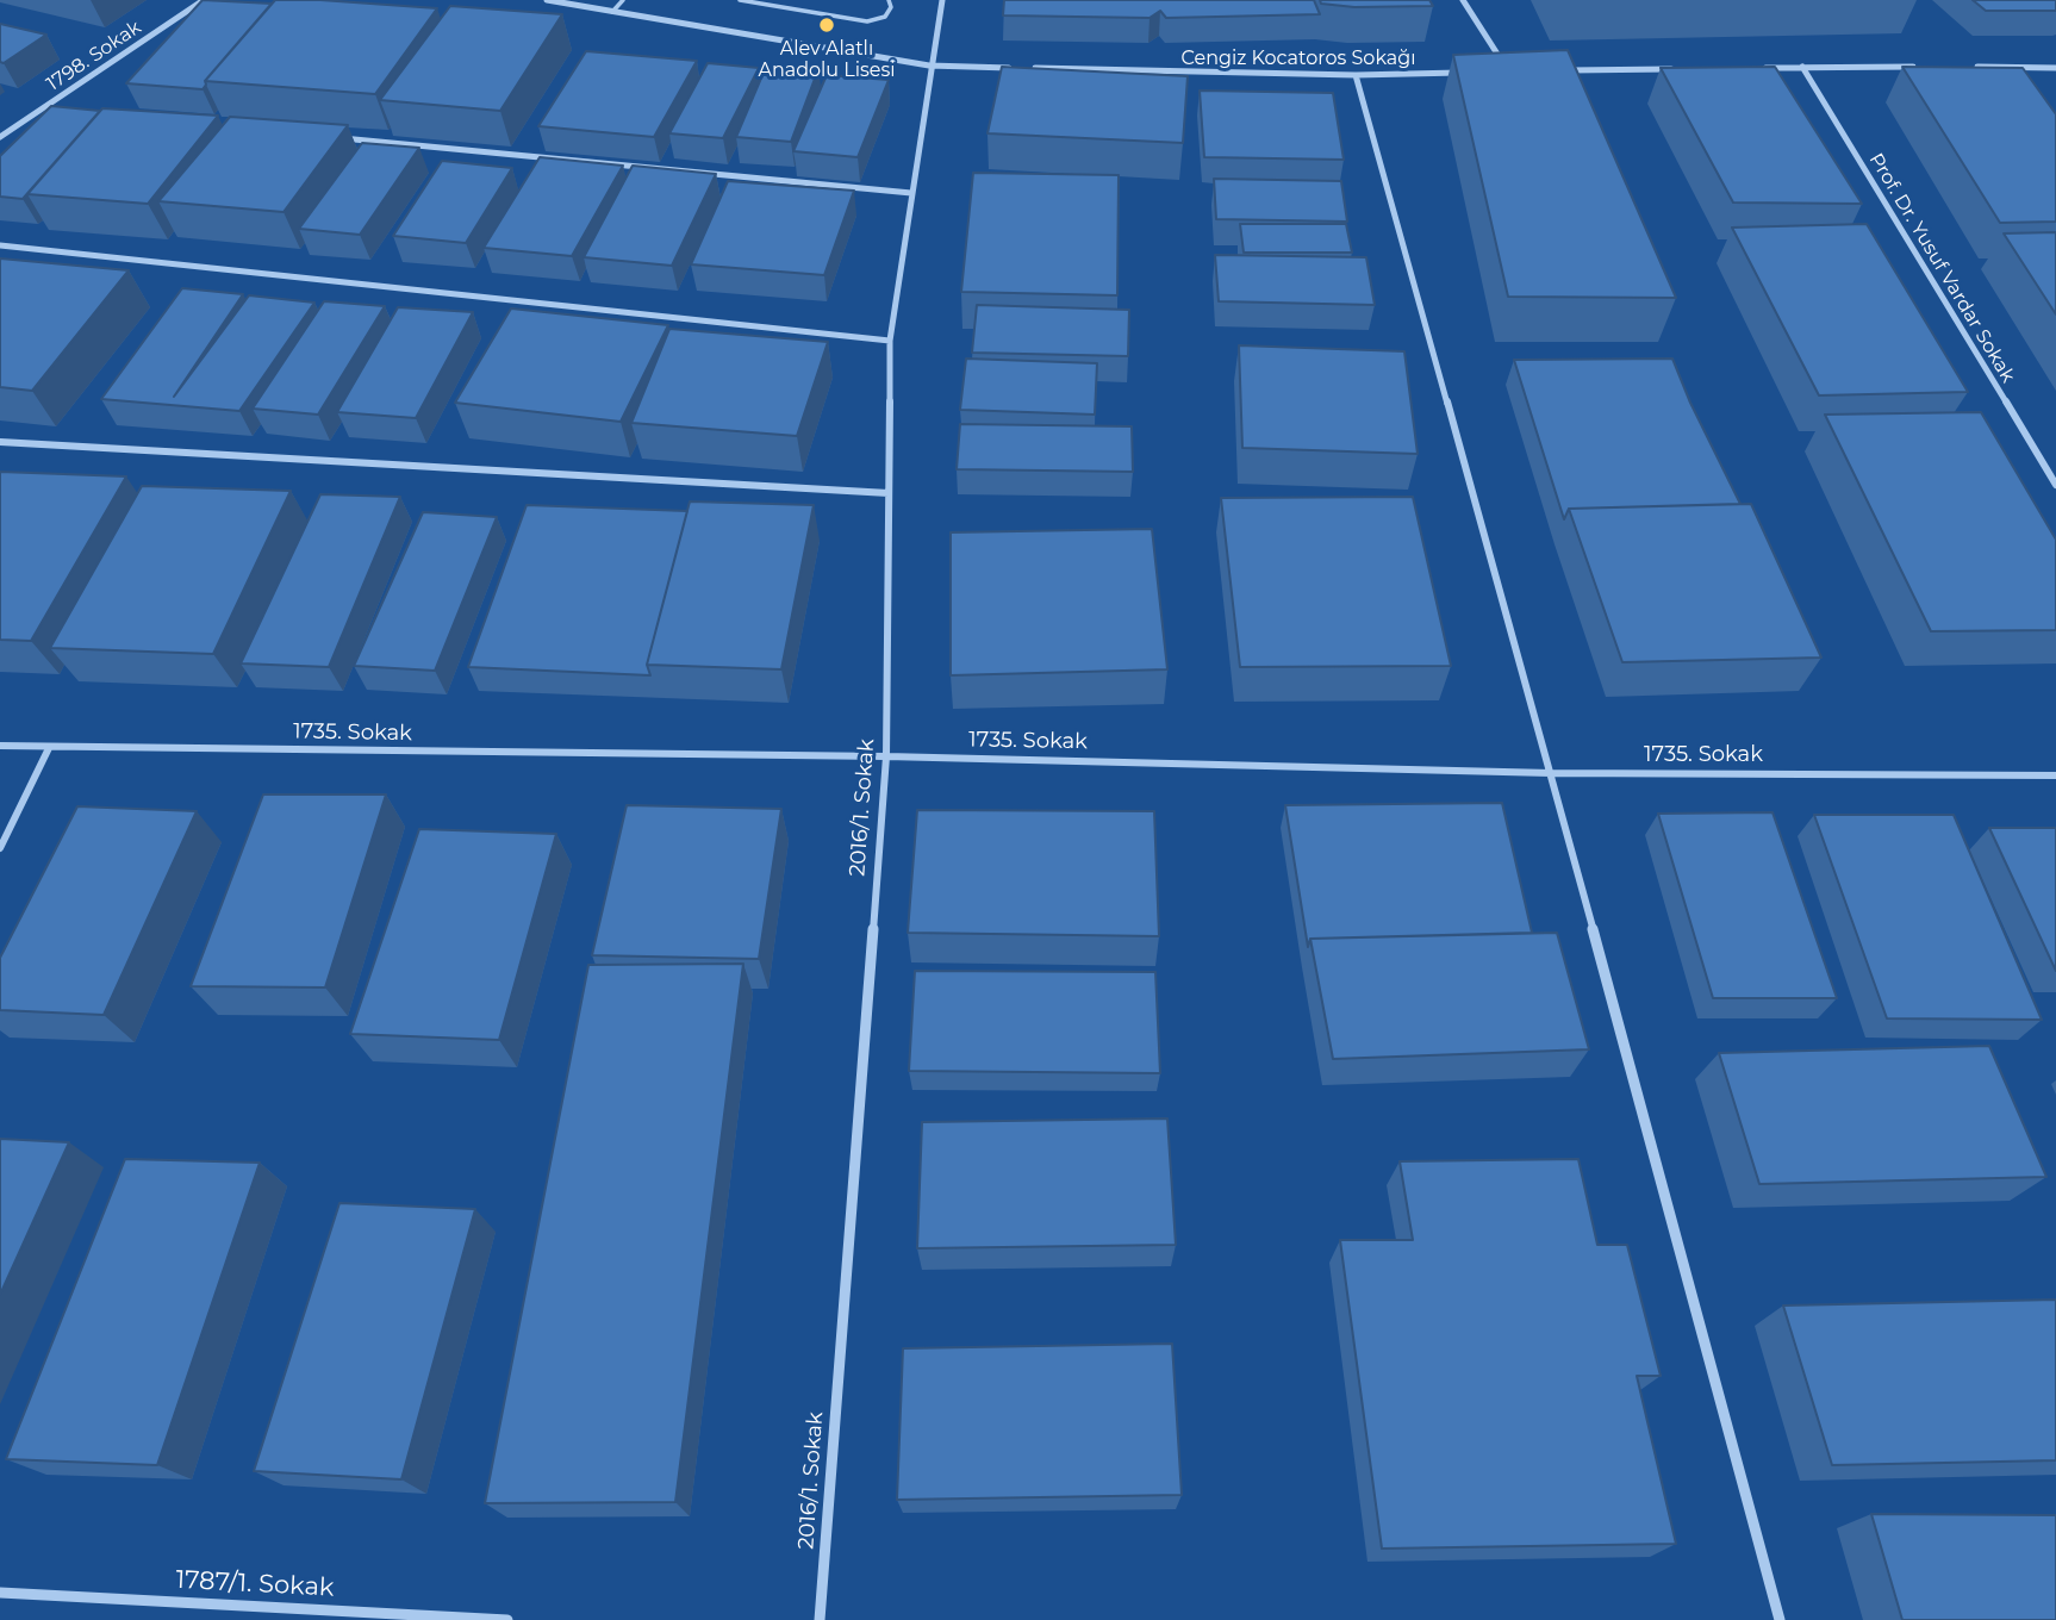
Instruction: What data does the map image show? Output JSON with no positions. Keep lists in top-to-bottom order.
{
  "streets": {
    "street": [
      "1798. Sokak",
      "Cengiz Kocatoros Sokağı",
      "Prof. Dr. Yusuf Vardar Sokak",
      "1735. Sokak",
      "2016/1. Sokak",
      "1787/1. Sokak"
    ]
  },
  "crossings": [
    ["1735. Sokak", "2016/1. Sokak"]
  ],
  "places": ["Alev Alatlı Anadolu Lisesi"]
}
